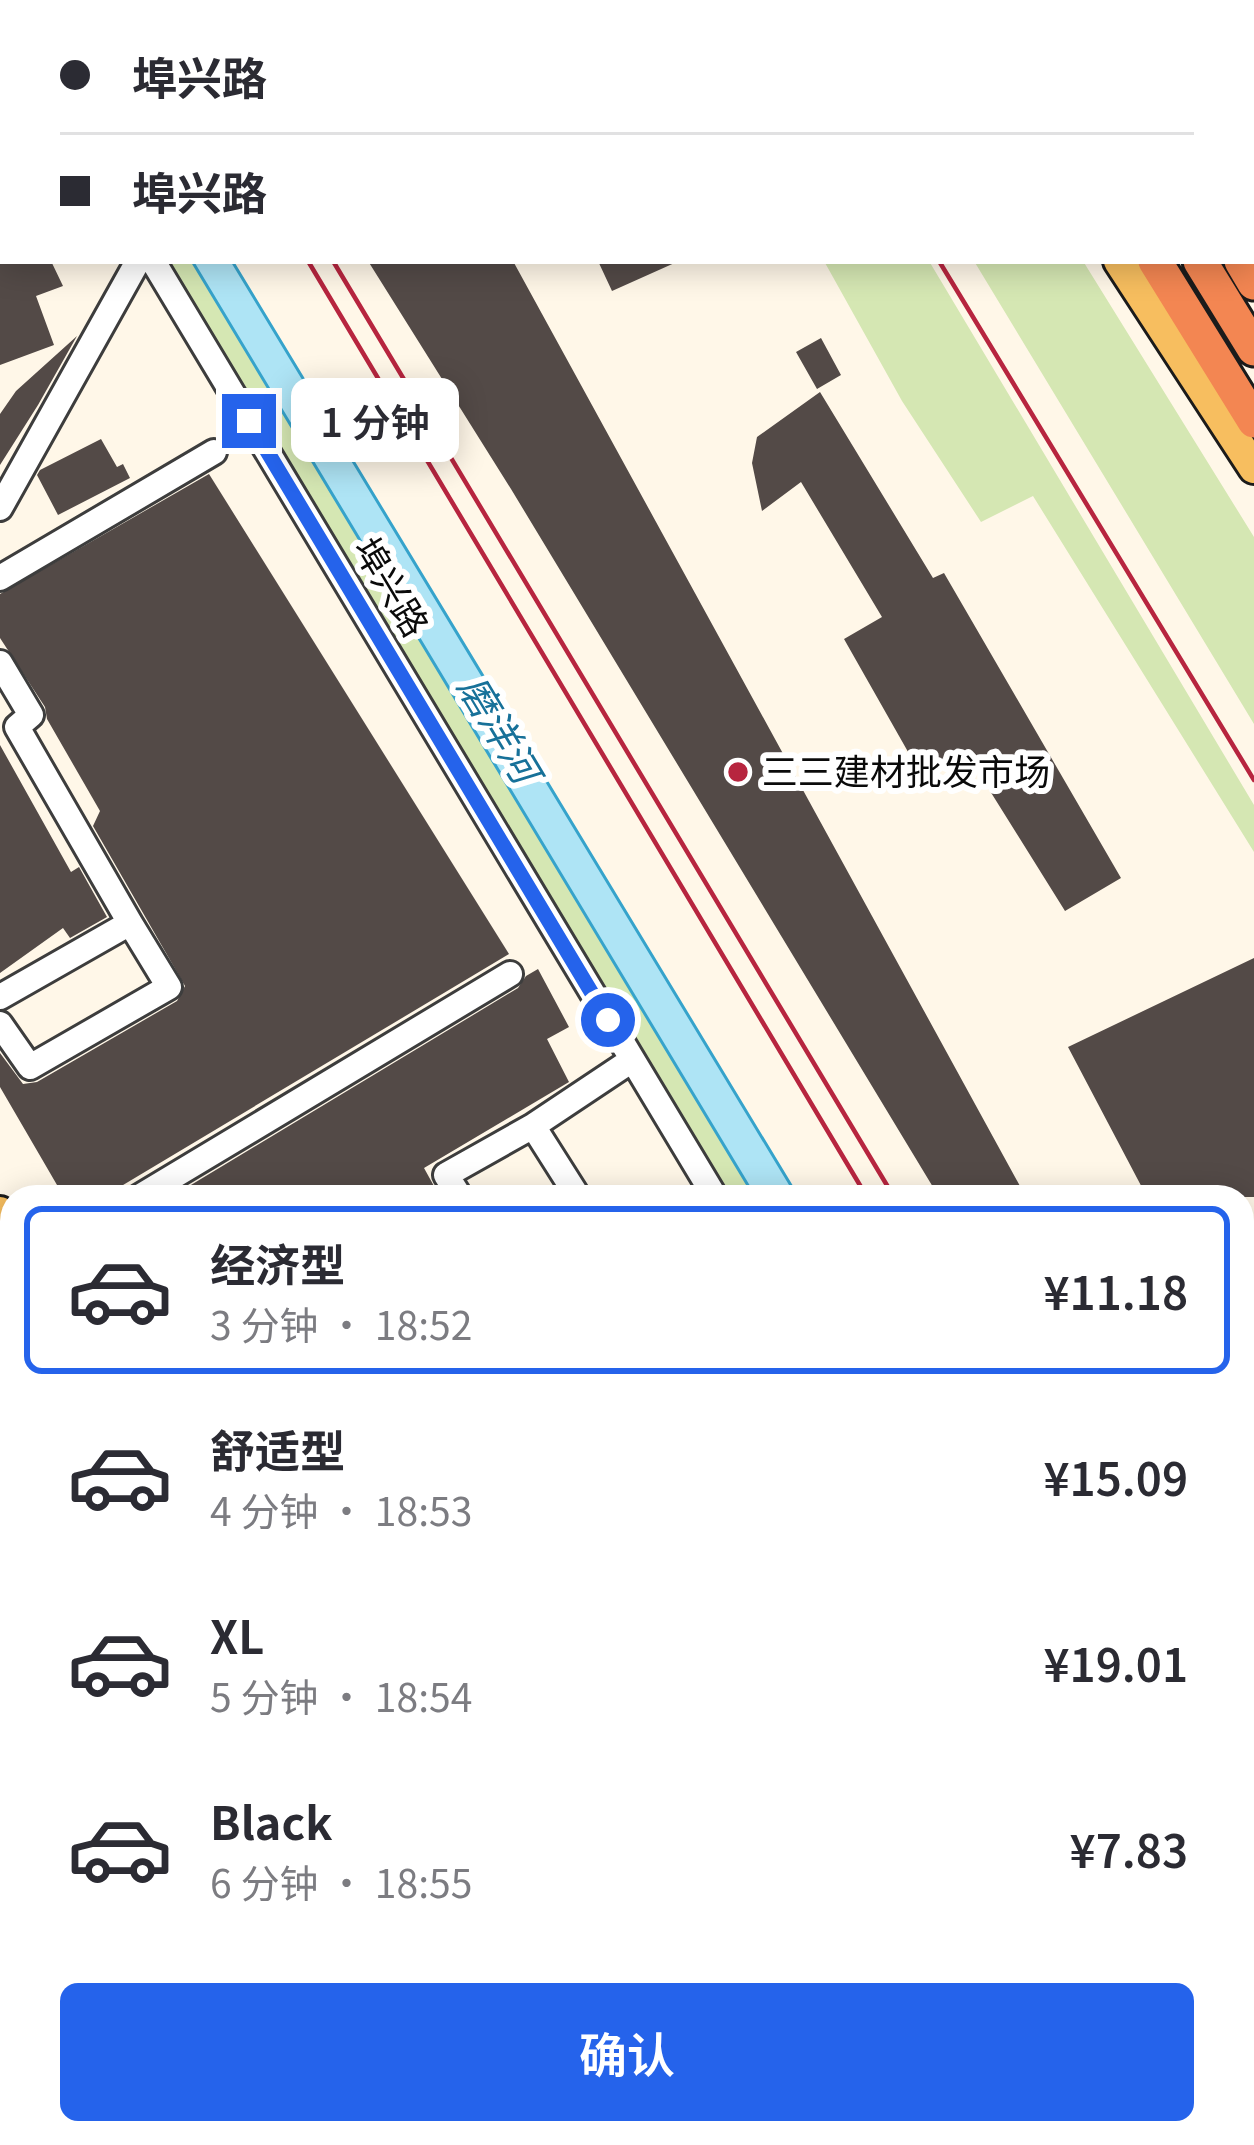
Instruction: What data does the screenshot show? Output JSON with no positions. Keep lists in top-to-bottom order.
{
  "streets": {
    "street": ["埠兴路"]
  },
  "water": ["磨洋河"],
  "places": ["三三建材批发市场"],
  "page": {
    "banner": ["埠兴路", "埠兴路"],
    "bubble": "1 分钟",
    "list": [
      {
        "name": "经济型",
        "note": "3 分钟 · 18:52",
        "value": "¥11.18"
      },
      {
        "name": "舒适型",
        "note": "4 分钟 · 18:53",
        "value": "¥15.09"
      },
      {
        "name": "XL",
        "note": "5 分钟 · 18:54",
        "value": "¥19.01"
      },
      {
        "name": "Black",
        "note": "6 分钟 · 18:55",
        "value": "¥7.83"
      }
    ],
    "buttons": "确认"
  }
}
